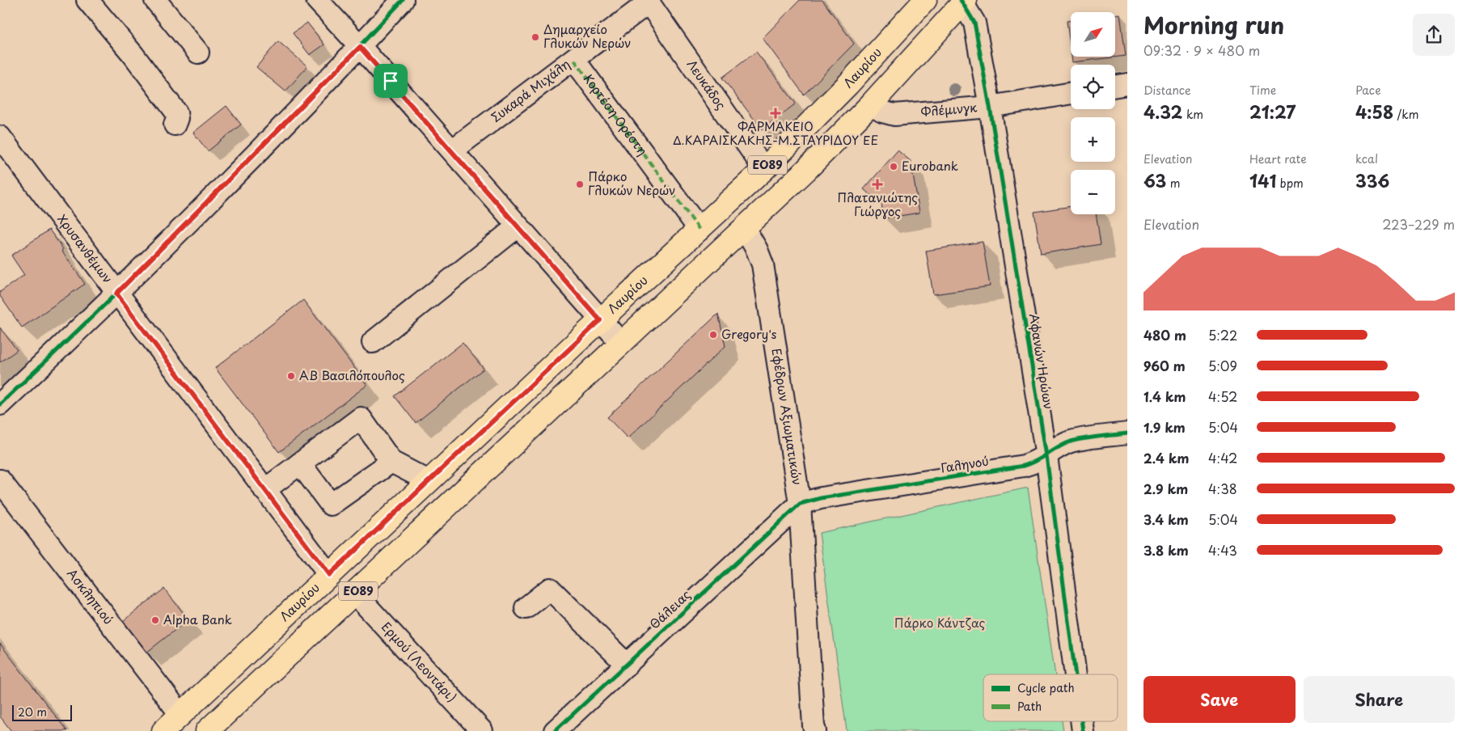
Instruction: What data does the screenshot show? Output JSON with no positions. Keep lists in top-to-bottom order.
{
  "streets": {
    "main road": ["Λαυρίου", "ΕΟ89"],
    "street": [
      "Λευκάδος",
      "Συκαρά Μιχάλη",
      "Φλέμινγκ",
      "Κορτέση Ορέστη",
      "Χρυσανθέμων",
      "Αφανών Ηρώων",
      "Εφέδρων Αξιωματικών",
      "Γαληνού",
      "Ασκληπιού",
      "Θάλειας",
      "Ερμού (Λεοντάρι)"
    ]
  },
  "crossings": [
    ["Λαυρίου", "Λευκάδος"],
    ["Λαυρίου", "Κορτέση Ορέστη"],
    ["Λαυρίου", "Χρυσανθέμων"],
    ["Λαυρίου", "Ασκληπιού"],
    ["Λευκάδος", "Συκαρά Μιχάλη"],
    ["Συκαρά Μιχάλη", "Κορτέση Ορέστη"],
    ["Φλέμινγκ", "ΕΟ89"],
    ["Φλέμινγκ", "Αφανών Ηρώων"],
    ["ΕΟ89", "Αφανών Ηρώων"],
    ["ΕΟ89", "Εφέδρων Αξιωματικών"],
    ["ΕΟ89", "Ερμού (Λεοντάρι)"],
    ["Αφανών Ηρώων", "Γαληνού"],
    ["Εφέδρων Αξιωματικών", "Γαληνού"],
    ["Εφέδρων Αξιωματικών", "Θάλειας"],
    ["Γαληνού", "Θάλειας"]
  ],
  "parks": ["Πάρκο Κάντζας"],
  "places": {
    "other": [
      "Δημαρχείο Γλυκών Νερών",
      "Eurobank",
      "Πάρκο Γλυκών Νερών",
      "Gregory's",
      "ΑΒ Βασιλόπουλος",
      "Alpha Bank"
    ],
    "health": ["ΦΑΡΜΑΚΕΙΟ Δ.ΚΑΡΑΙΣΚΑΚΗΣ-Μ.ΣΤΑΥΡΙΔΟΥ ΕΕ", "Πλατανιώτης Γιώργος"]
  },
  "legend": ["Cycle path", "Path"],
  "scale_bar": "20 m",
  "north": "top right",
  "page": {
    "heading": ["Morning run", "09:32 · 9 × 480 m"],
    "map_buttons": ["+", "−"],
    "stats": [
      ["Distance", "4.32 km"],
      ["Time", "21:27"],
      ["Pace", "4:58 /km"],
      ["Elevation", "63 m"],
      ["Heart rate", "141 bpm"],
      ["kcal", "336"]
    ],
    "chart": ["Elevation", "223–229 m"],
    "list": [
      {
        "name": "480 m",
        "note": "5:22"
      },
      {
        "name": "960 m",
        "note": "5:09"
      },
      {
        "name": "1.4 km",
        "note": "4:52"
      },
      {
        "name": "1.9 km",
        "note": "5:04"
      },
      {
        "name": "2.4 km",
        "note": "4:42"
      },
      {
        "name": "2.9 km",
        "note": "4:38"
      },
      {
        "name": "3.4 km",
        "note": "5:04"
      },
      {
        "name": "3.8 km",
        "note": "4:43"
      }
    ],
    "buttons": ["Save", "Share"],
    "scale": "20 m"
  }
}
